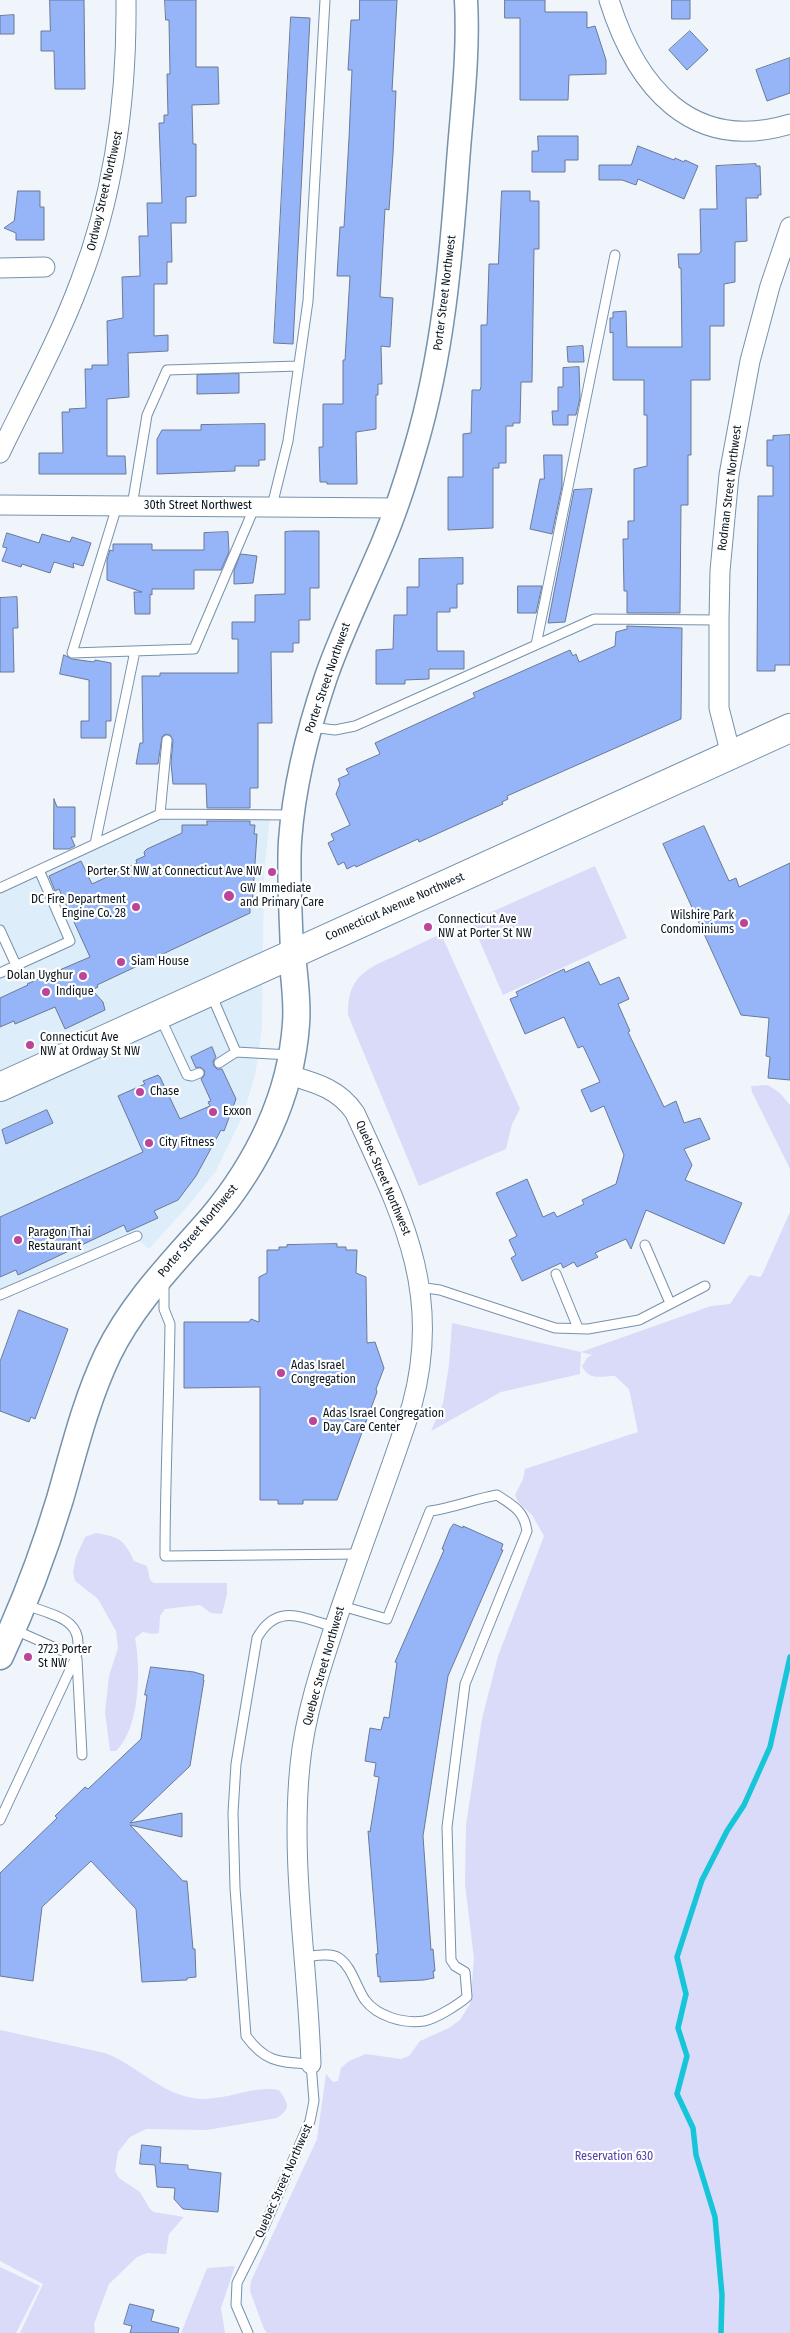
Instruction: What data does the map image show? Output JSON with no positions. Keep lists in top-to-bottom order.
{
  "streets": {
    "main road": ["Porter Street Northwest", "Connecticut Avenue Northwest"],
    "street": [
      "Ordway Street Northwest",
      "Rodman Street Northwest",
      "30th Street Northwest",
      "Quebec Street Northwest"
    ]
  },
  "crossings": [
    ["Porter Street Northwest", "30th Street Northwest"],
    ["Porter Street Northwest", "Connecticut Avenue Northwest"],
    ["Porter Street Northwest", "Quebec Street Northwest"],
    ["Rodman Street Northwest", "Connecticut Avenue Northwest"]
  ],
  "parks": ["Reservation 630"],
  "places": [
    "Porter St NW at Connecticut Ave NW",
    "GW Immediate and Primary Care",
    "DC Fire Department Engine Co. 28",
    "Wilshire Park Condominiums",
    "Connecticut Ave NW at Porter St NW",
    "Siam House",
    "Dolan Uyghur",
    "Indique",
    "Connecticut Ave NW at Ordway St NW",
    "Chase",
    "Exxon",
    "City Fitness",
    "Paragon Thai Restaurant",
    "Adas Israel Congregation",
    "Adas Israel Congregation Day Care Center",
    "2723 Porter St NW"
  ]
}
